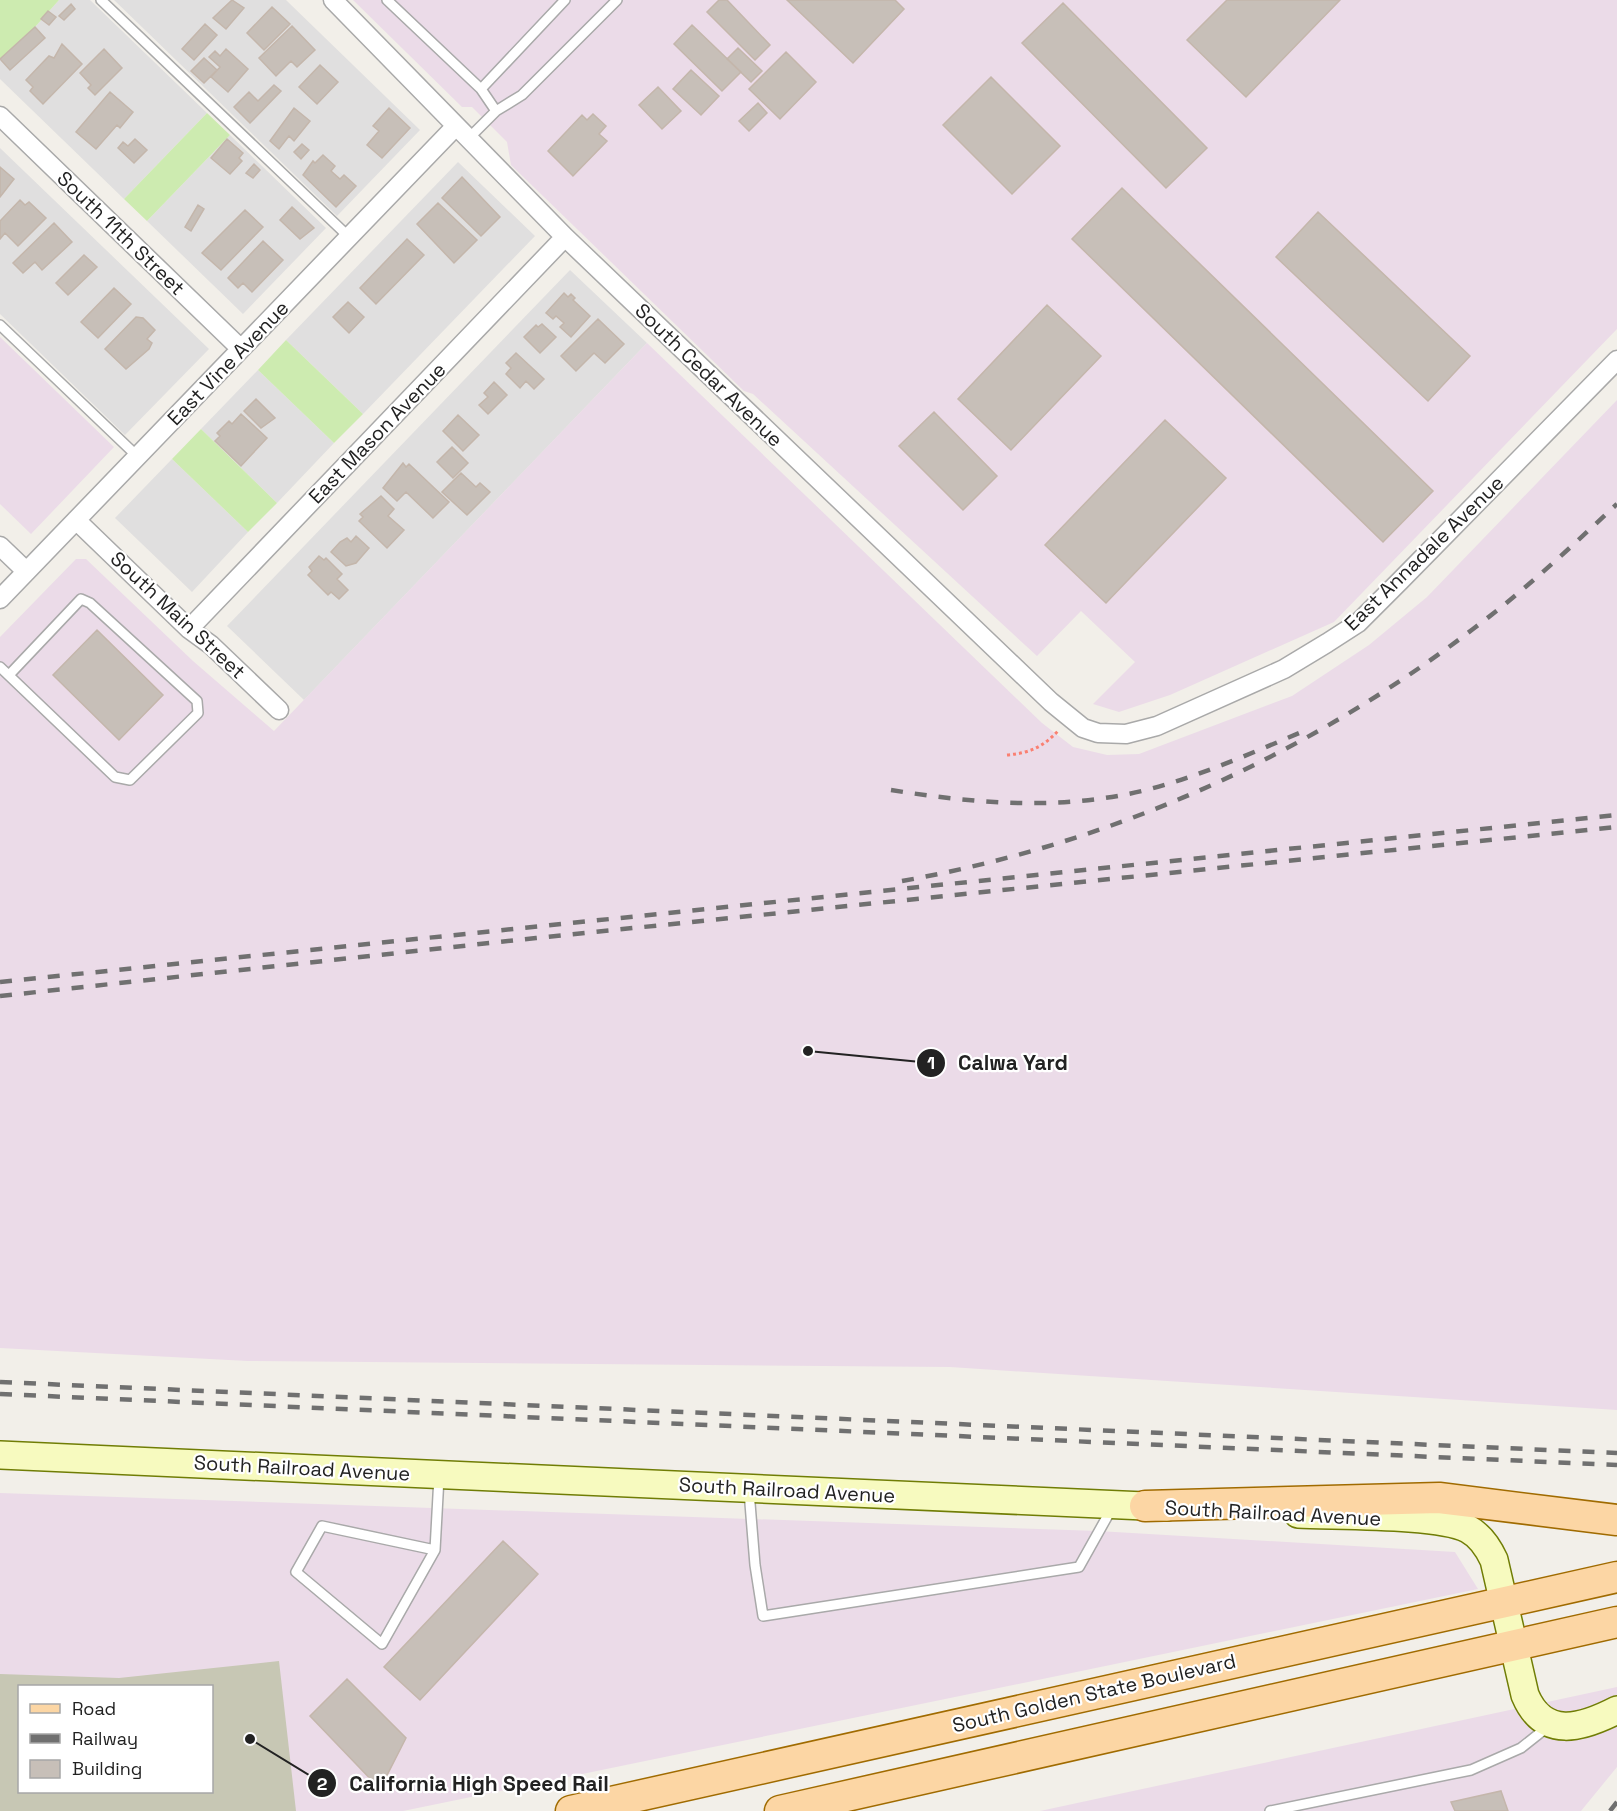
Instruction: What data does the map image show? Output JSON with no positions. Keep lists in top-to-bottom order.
{
  "streets": {
    "main road": ["South Golden State Boulevard"],
    "street": [
      "South 11th Street",
      "East Vine Avenue",
      "South Cedar Avenue",
      "East Mason Avenue",
      "East Annadale Avenue",
      "South Main Street",
      "South Railroad Avenue"
    ]
  },
  "crossings": [
    ["South 11th Street", "East Vine Avenue"],
    ["East Vine Avenue", "South Cedar Avenue"],
    ["East Vine Avenue", "South Main Street"],
    ["South Cedar Avenue", "East Mason Avenue"],
    ["South Cedar Avenue", "East Annadale Avenue"],
    ["East Mason Avenue", "South Main Street"],
    ["South Railroad Avenue", "South Golden State Boulevard"]
  ],
  "places": ["Calwa Yard", "California High Speed Rail"],
  "legend": ["Road", "Railway", "Building"]
}
